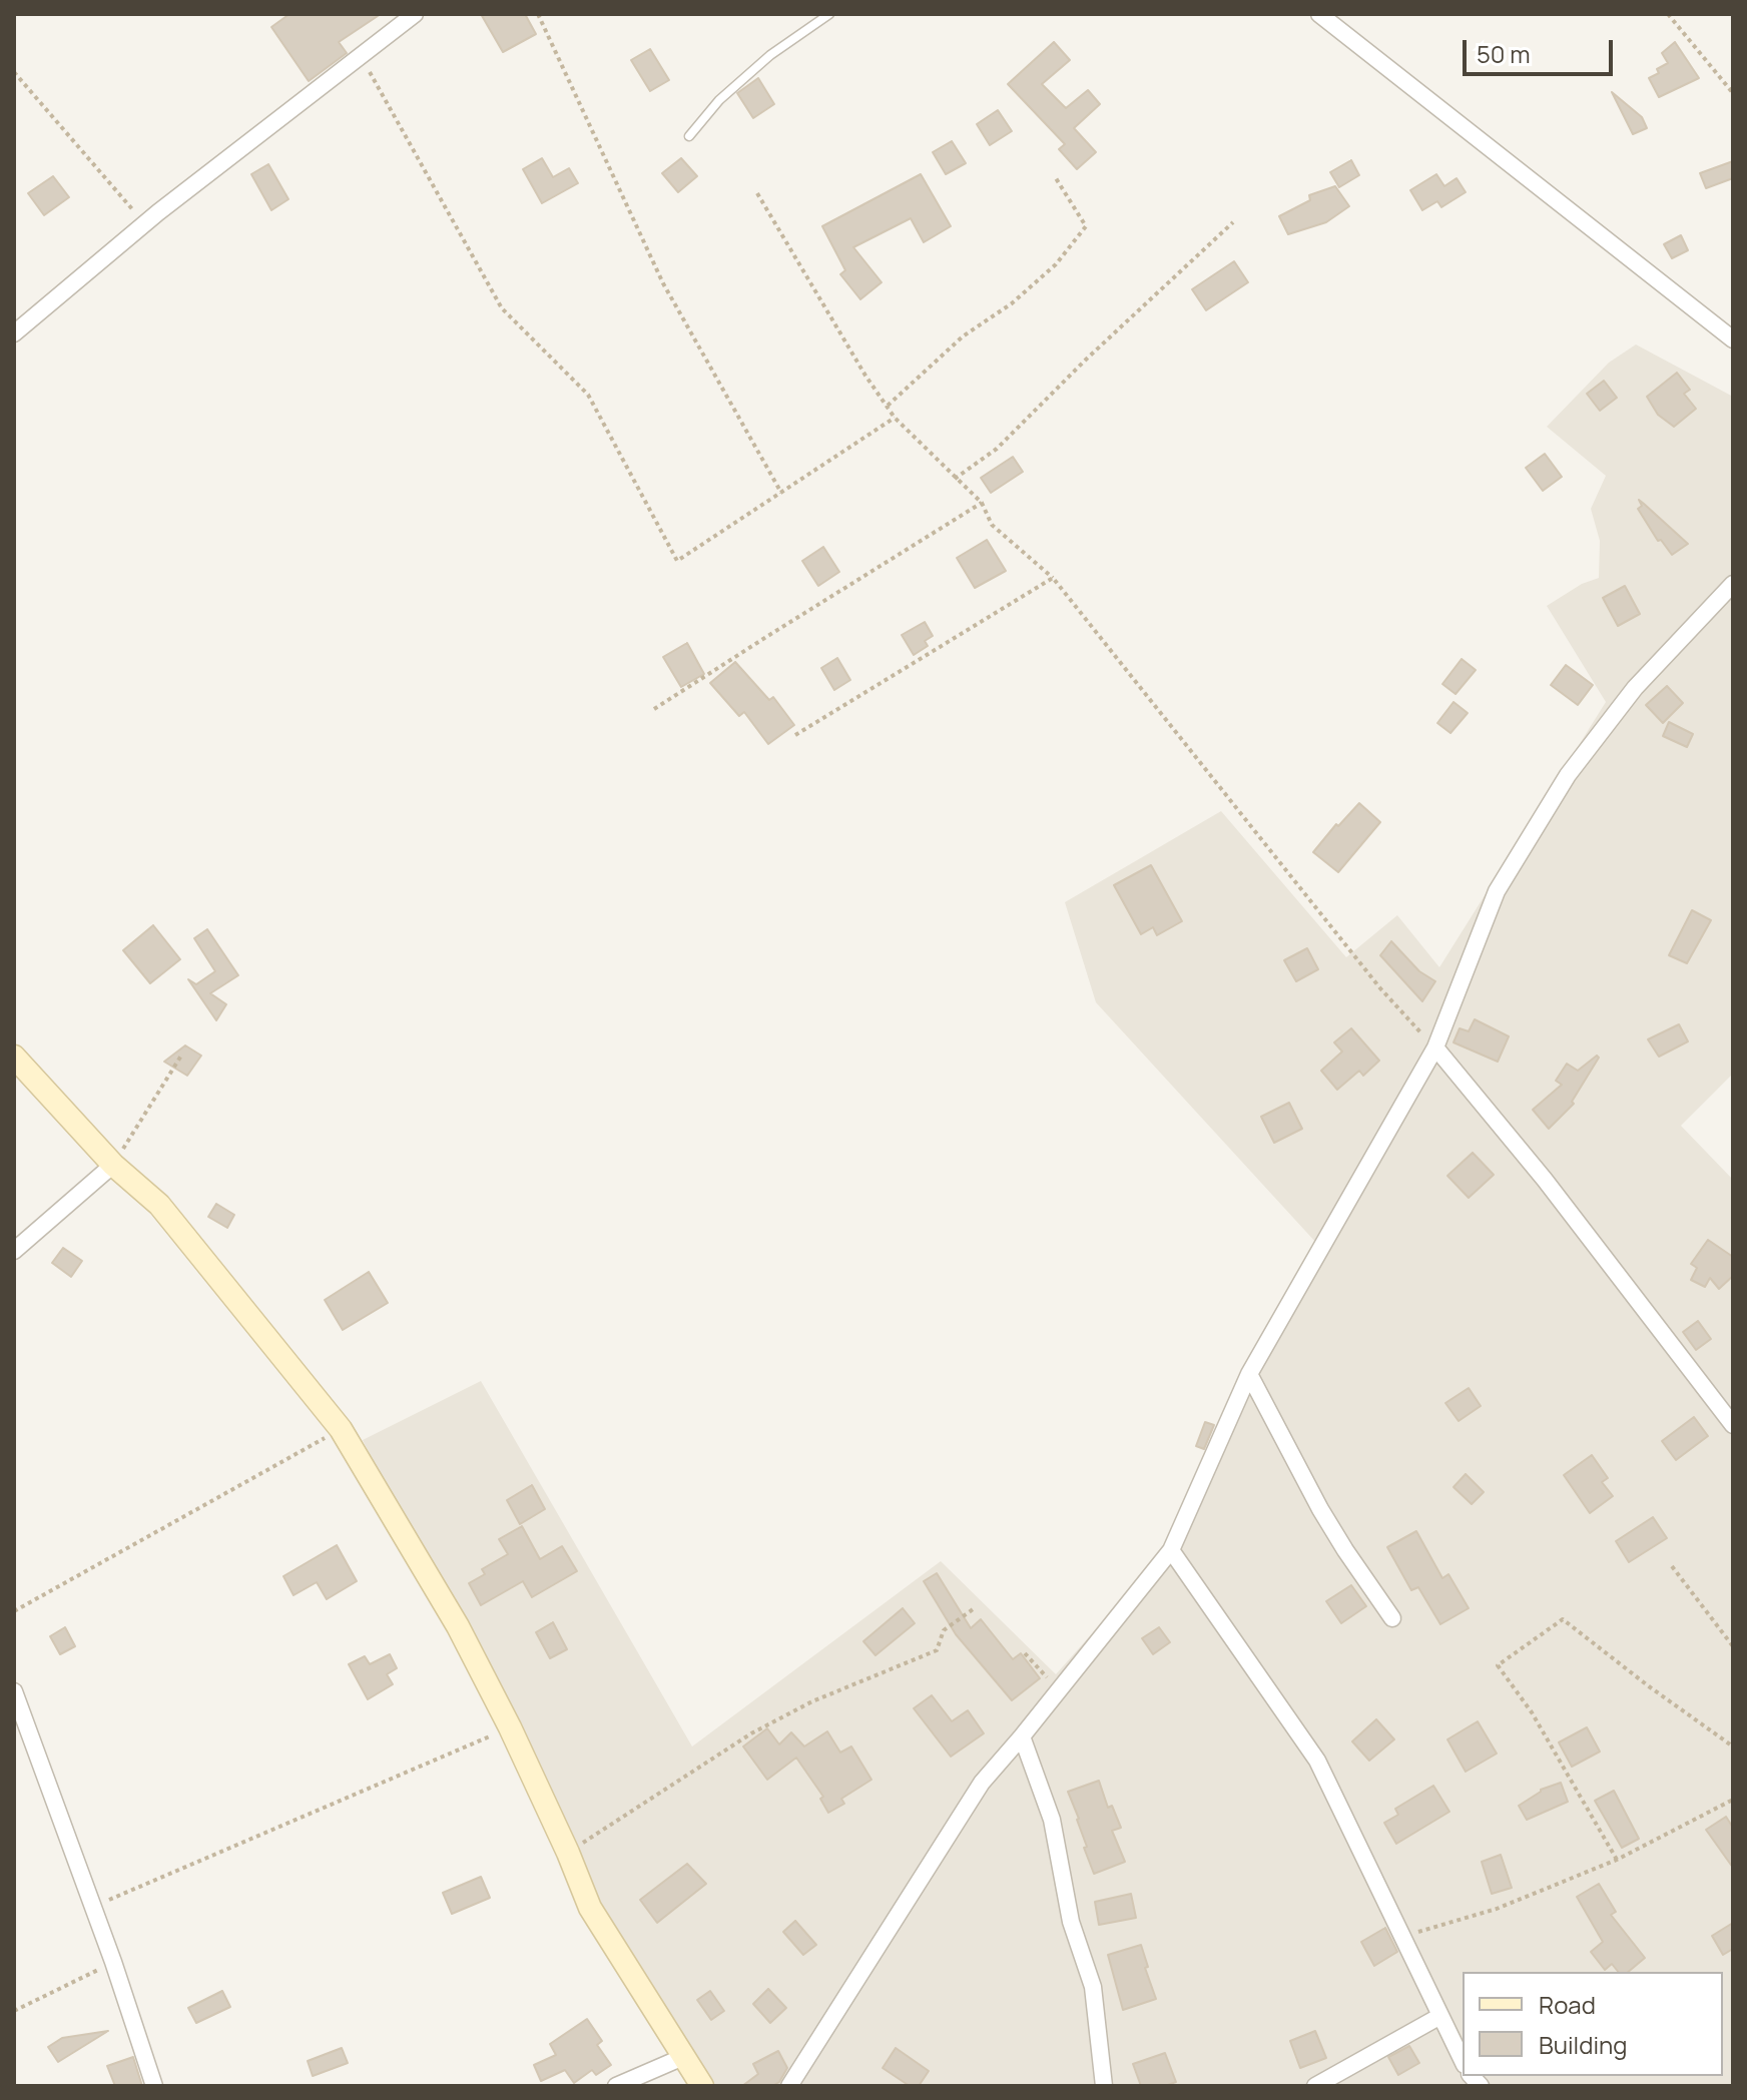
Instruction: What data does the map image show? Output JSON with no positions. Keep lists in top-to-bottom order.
{
  "legend": ["Road", "Building"],
  "scale_bar": "50 m"
}
